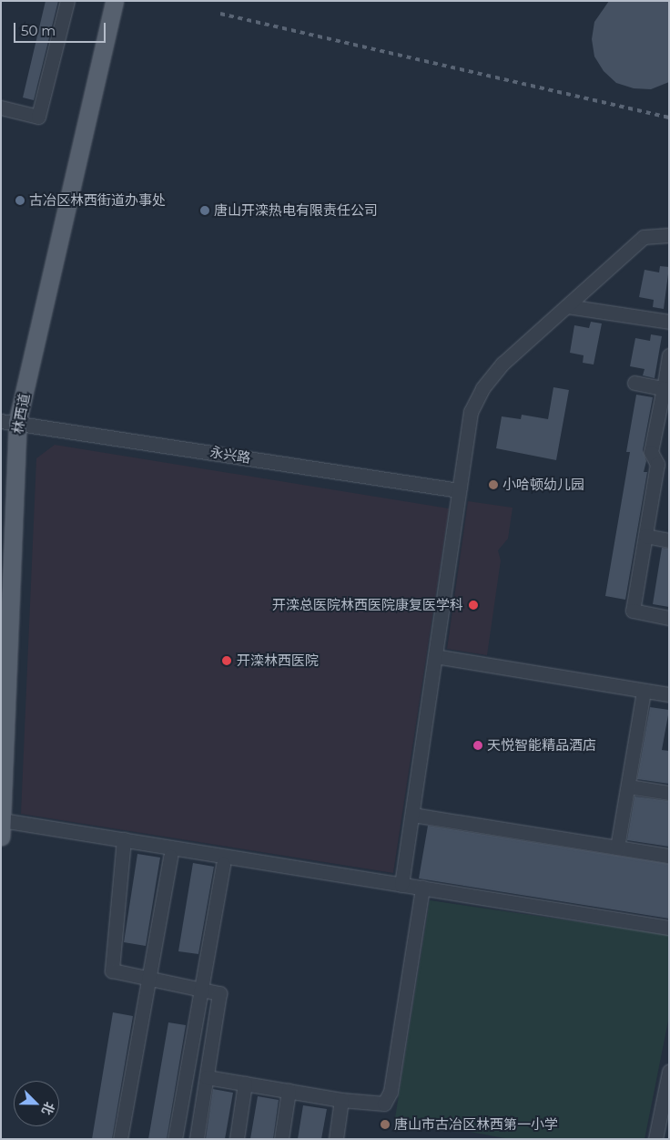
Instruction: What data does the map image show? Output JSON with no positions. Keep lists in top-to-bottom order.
{
  "streets": {
    "main road": ["林西道"],
    "street": ["永兴路"]
  },
  "crossings": [
    ["林西道", "永兴路"]
  ],
  "places": [
    "古冶区林西街道办事处",
    "唐山开滦热电有限责任公司",
    "小哈顿幼儿园",
    "开滦总医院林西医院康复医学科",
    "开滦林西医院",
    "天悦智能精品酒店",
    "唐山市古冶区林西第一小学"
  ],
  "scale_bar": "50 m",
  "north": "bottom right"
}
